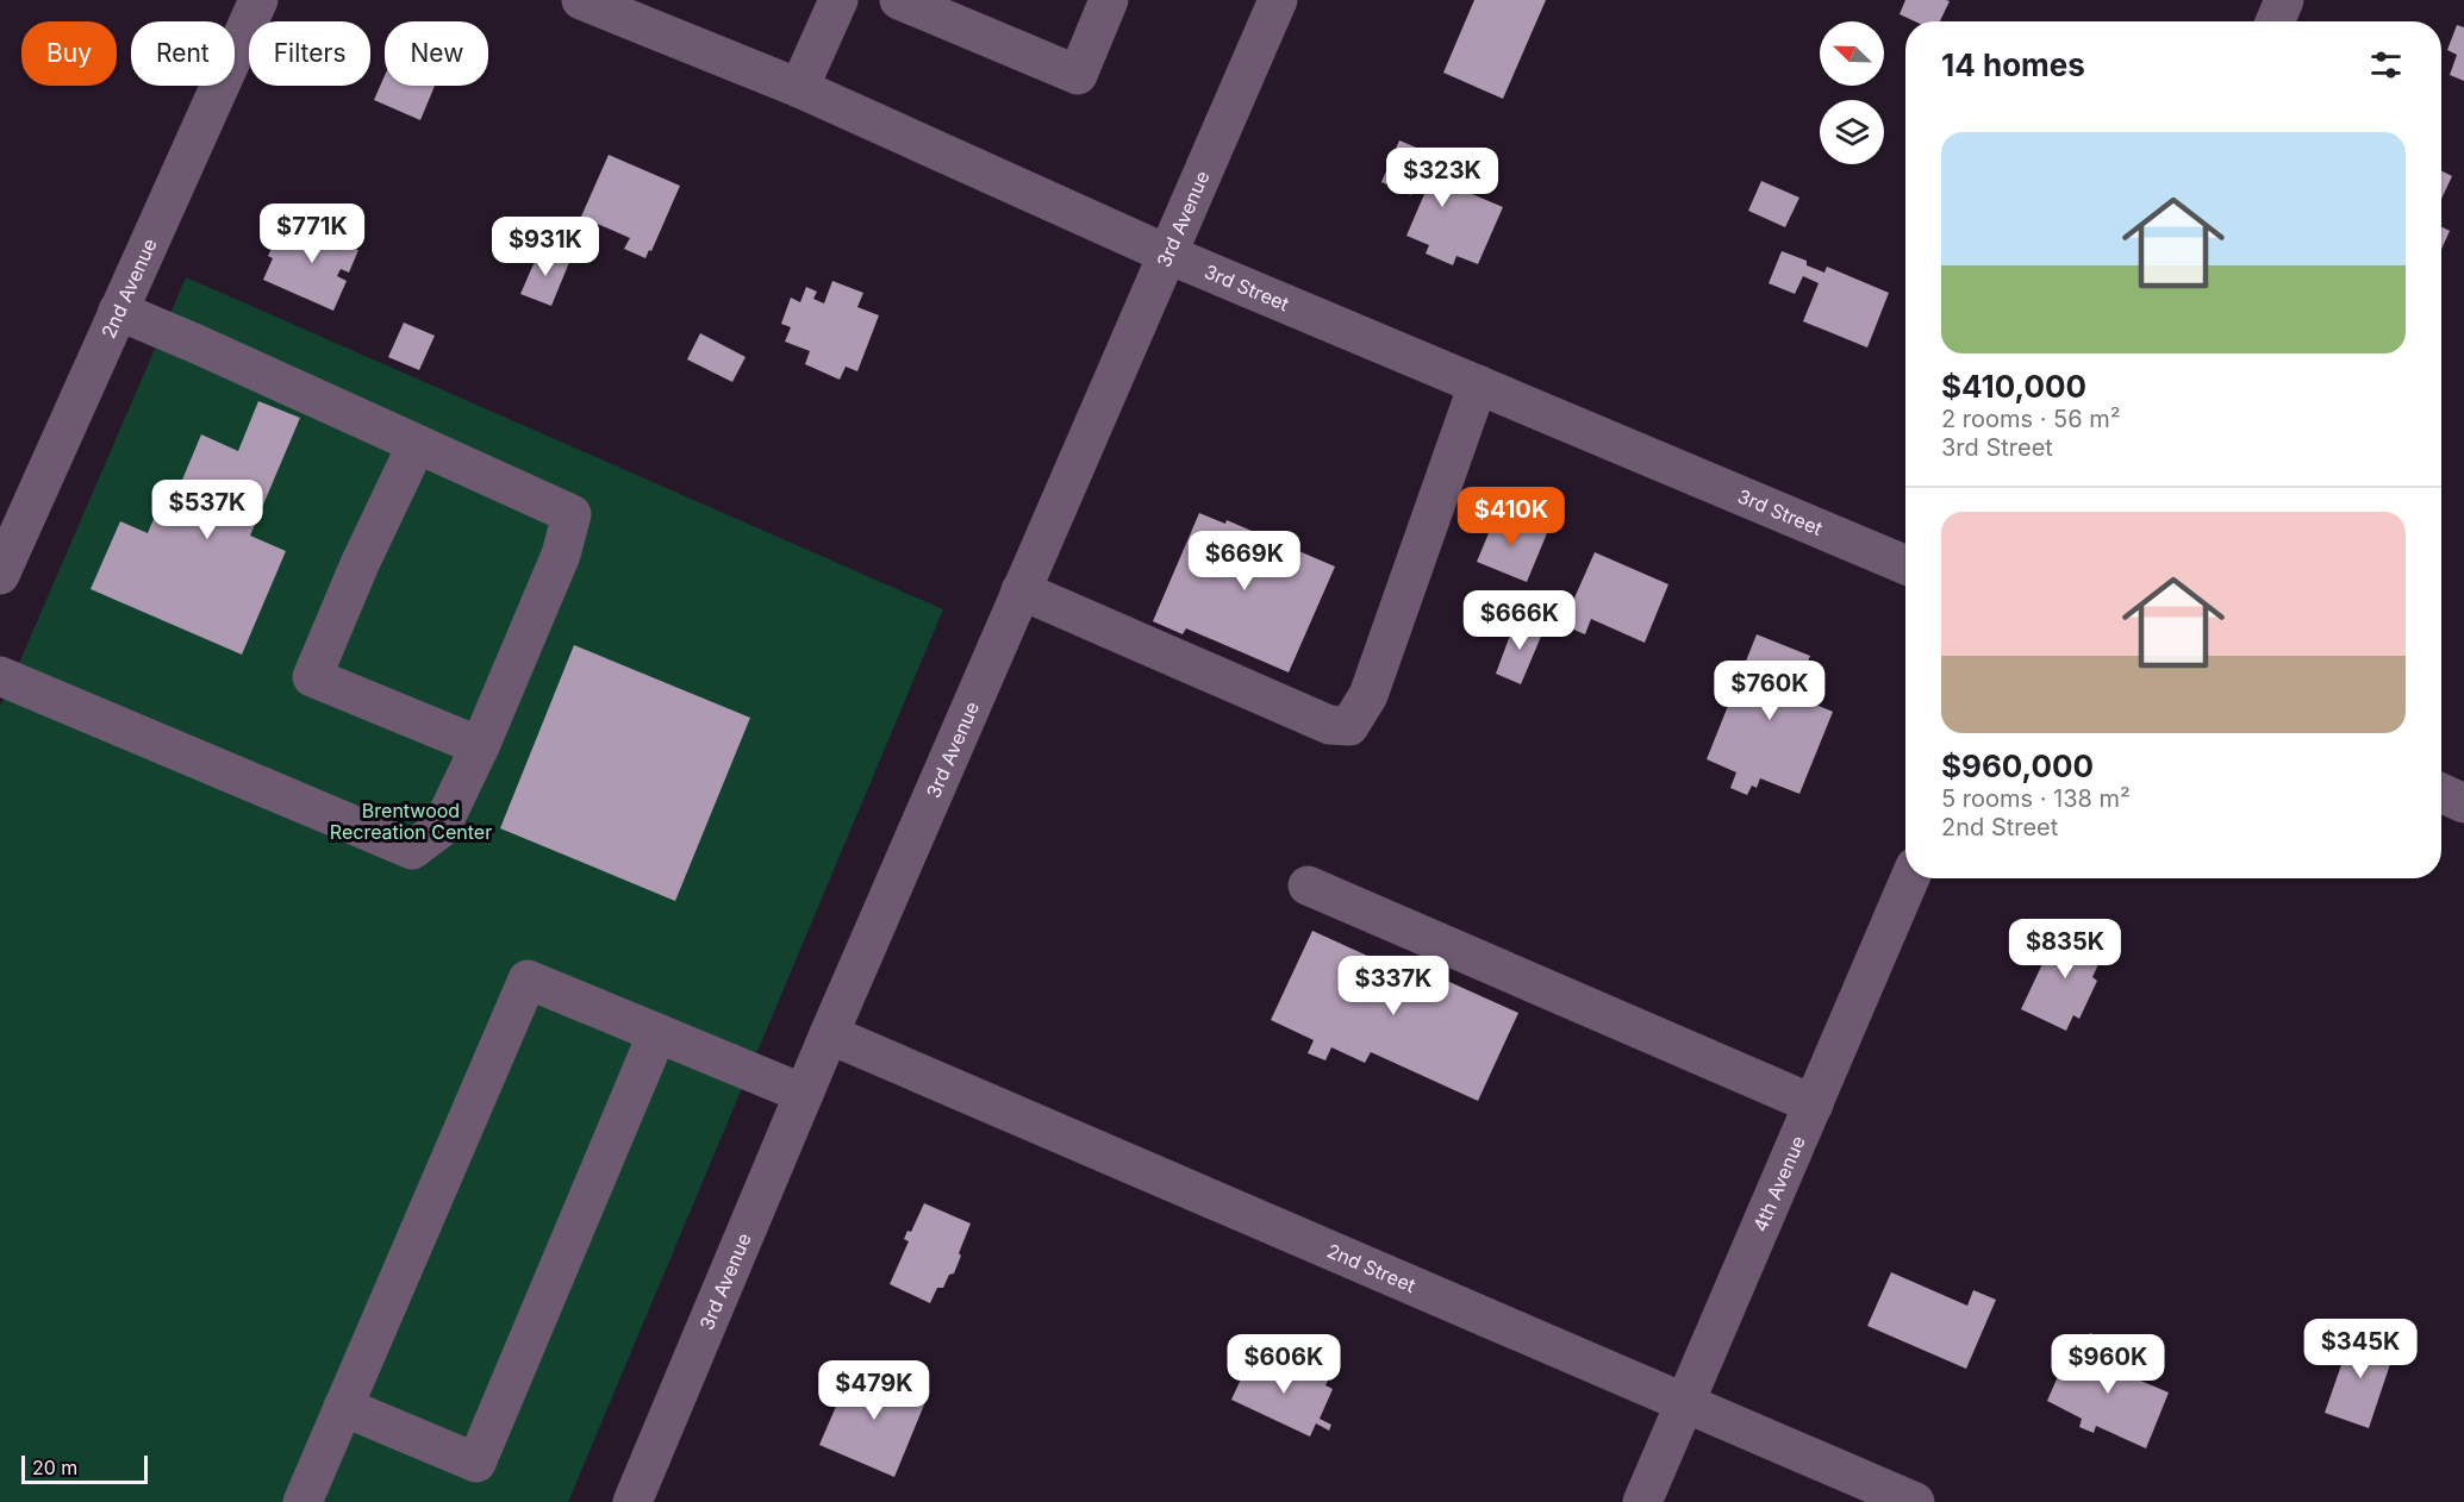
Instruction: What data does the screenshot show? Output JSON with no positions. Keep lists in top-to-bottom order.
{
  "streets": {
    "street": [
      "3rd Avenue",
      "2nd Avenue",
      "3rd Street",
      "4th Avenue",
      "2nd Street"
    ]
  },
  "crossings": [
    ["3rd Avenue", "3rd Street"],
    ["3rd Avenue", "2nd Street"],
    ["4th Avenue", "2nd Street"]
  ],
  "parks": ["Brentwood Recreation Center"],
  "scale_bar": "20 m",
  "north": "top left",
  "page": {
    "chip": [
      "Buy",
      "Rent",
      "Filters",
      "New"
    ],
    "heading": "14 homes",
    "list": [
      {
        "name": "$410,000",
        "note": "2 rooms · 56 m² · 3rd Street"
      },
      {
        "name": "$960,000",
        "note": "5 rooms · 138 m² · 2nd Street"
      }
    ],
    "price": [
      "$323K",
      "$771K",
      "$931K",
      "$537K",
      "$410K",
      "$669K",
      "$666K",
      "$760K",
      "$835K",
      "$337K",
      "$345K",
      "$606K",
      "$960K",
      "$479K"
    ],
    "scale": "20 m"
  }
}
